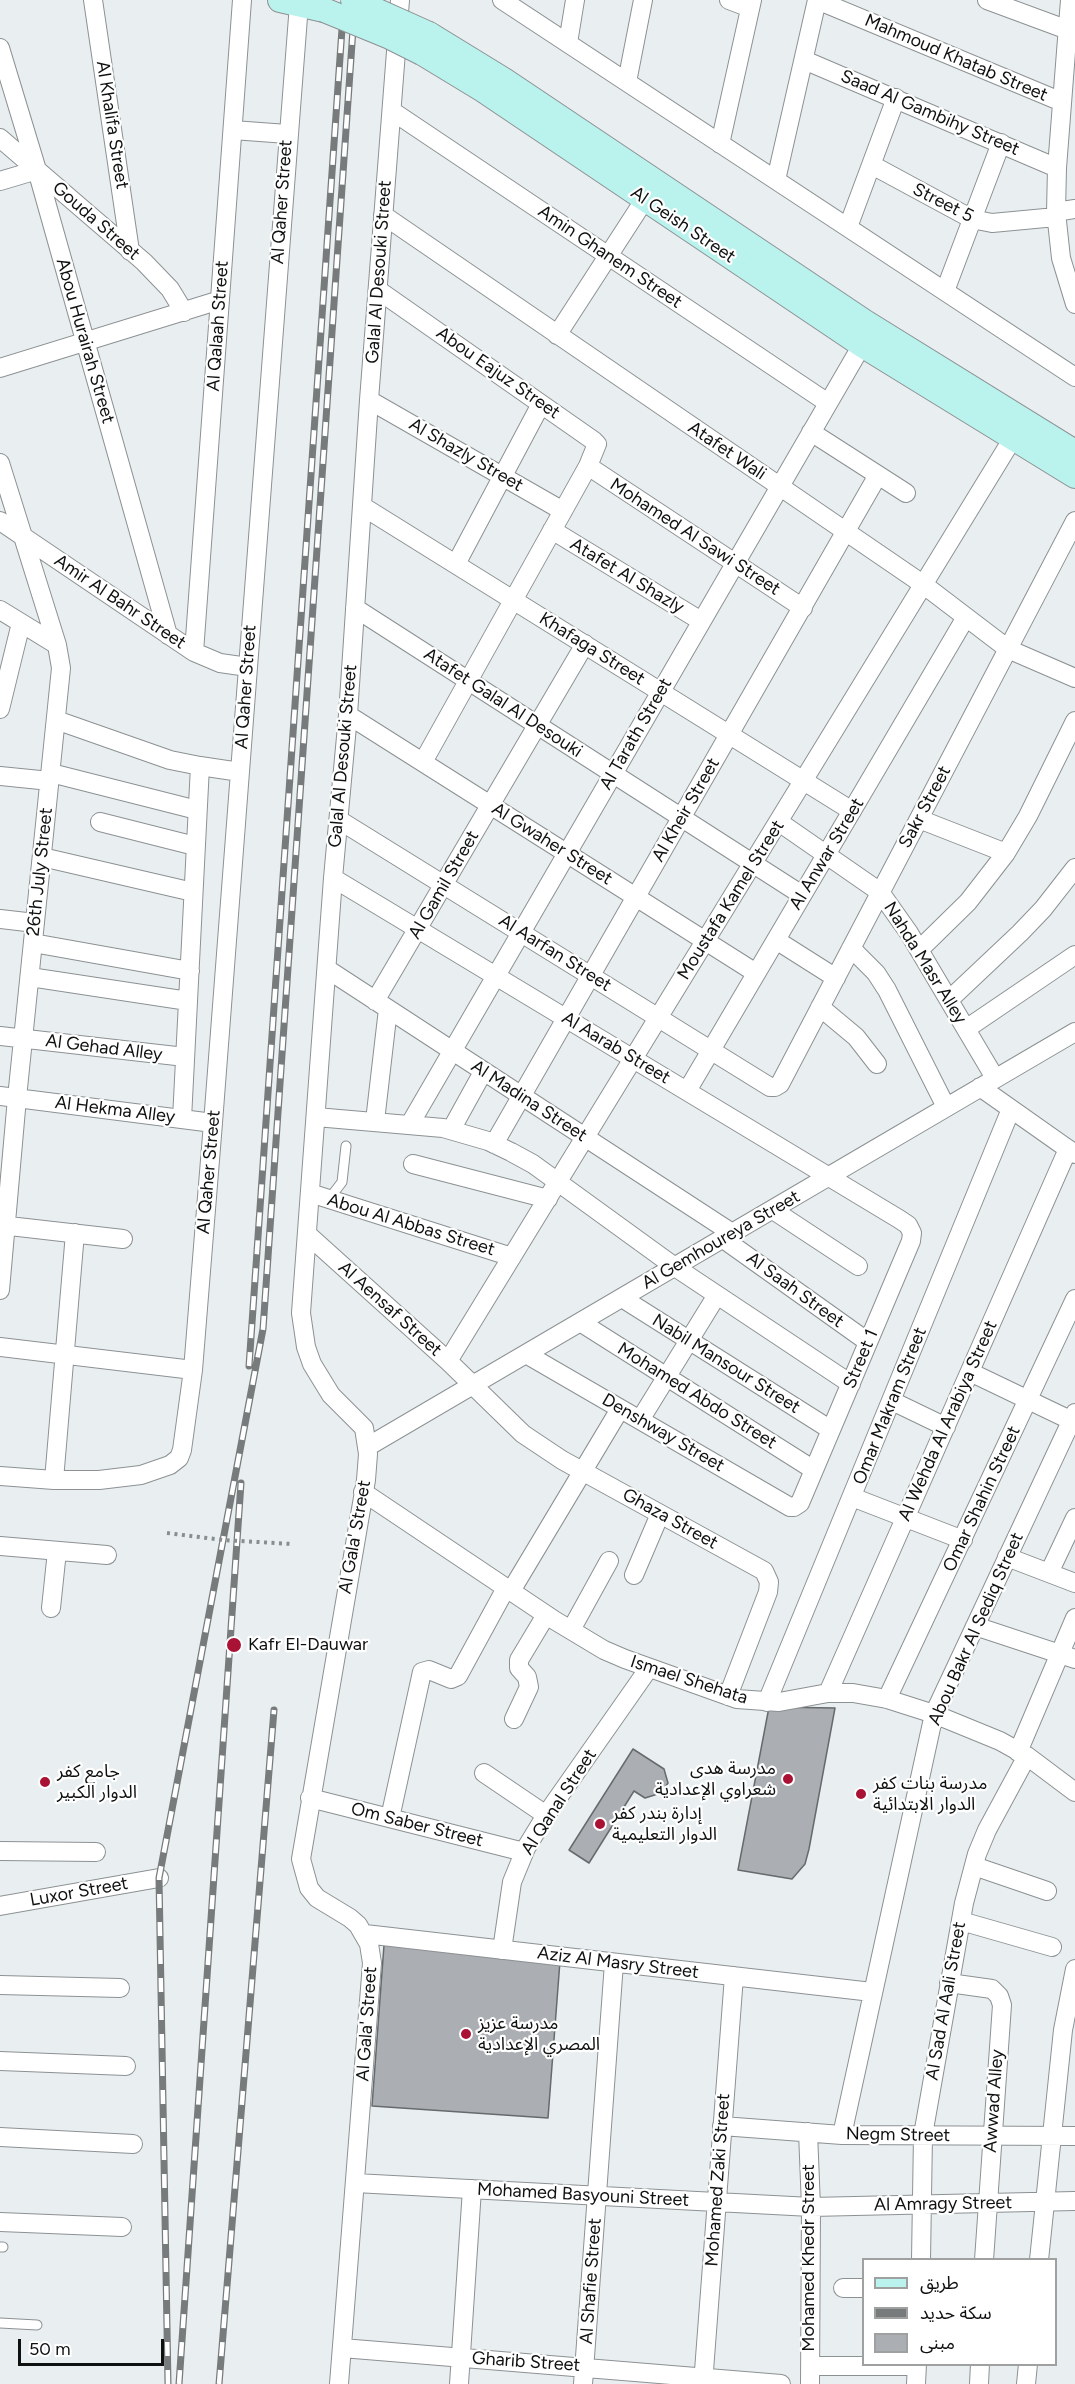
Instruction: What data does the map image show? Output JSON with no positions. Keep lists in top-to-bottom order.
{
  "streets": {
    "main road": ["Al Geish Street"],
    "street": [
      "Mahmoud Khatab Street",
      "Saad Al Gambihy Street",
      "Al Khalifa Street",
      "Al Qaher Street",
      "Street 5",
      "Gouda Street",
      "Amin Ghanem Street",
      "Galal Al Desouki Street",
      "Al Qalaah Street",
      "Abou Hurairah Street",
      "Abou Eajuz Street",
      "Atafet Wali",
      "Al Shazly Street",
      "Mohamed Al Sawi Street",
      "Atafet Al Shazly",
      "Amir Al Bahr Street",
      "Khafaga Street",
      "Atafet Galal Al Desouki",
      "Al Tarath Street",
      "Sakr Street",
      "Al Kheir Street",
      "Al Gwaher Street",
      "Al Anwar Street",
      "26th July Street",
      "Al Gamil Street",
      "Moustafa Kamel Street",
      "Al Aarfan Street",
      "Nahda Masr Alley",
      "Al Gehad Alley",
      "Al Aarab Street",
      "Al Madina Street",
      "Al Hekma Alley",
      "Abou Al Abbas Street",
      "Al Gemhoureya Street",
      "Al Saah Street",
      "Al Aensaf Street",
      "Street 1",
      "Nabil Mansour Street",
      "Mohamed Abdo Street",
      "Omar Makram Street",
      "Al Wehda Al Arabiya Street",
      "Denshway Street",
      "Omar Shahin Street",
      "Ghaza Street",
      "Al Gala' Street",
      "Abou Bakr Al Sediq Street",
      "Ismael Shehata",
      "Al Qanal Street",
      "Om Saber Street",
      "Luxor Street",
      "Aziz Al Masry Street",
      "Al Sad Al Aali Street",
      "Awwad Alley",
      "Negm Street",
      "Mohamed Zaki Street",
      "Mohamed Basyouni Street",
      "Al Amragy Street",
      "Mohamed Khedr Street",
      "Al Shafie Street",
      "Gharib Street"
    ]
  },
  "crossings": [
    ["Al Khalifa Street", "Gouda Street"],
    ["Al Qaher Street", "Al Geish Street"],
    ["Al Qaher Street", "Amir Al Bahr Street"],
    ["Al Qaher Street", "Al Gehad Alley"],
    ["Al Qaher Street", "Al Hekma Alley"],
    ["Gouda Street", "Abou Hurairah Street"],
    ["Al Geish Street", "Al Tarath Street"],
    ["Al Geish Street", "Moustafa Kamel Street"],
    ["Amin Ghanem Street", "Galal Al Desouki Street"],
    ["Amin Ghanem Street", "Al Tarath Street"],
    ["Galal Al Desouki Street", "Abou Eajuz Street"],
    ["Galal Al Desouki Street", "Atafet Wali"],
    ["Galal Al Desouki Street", "Al Shazly Street"],
    ["Galal Al Desouki Street", "Khafaga Street"],
    ["Galal Al Desouki Street", "Atafet Galal Al Desouki"],
    ["Galal Al Desouki Street", "Al Gwaher Street"],
    ["Galal Al Desouki Street", "Al Aarfan Street"],
    ["Galal Al Desouki Street", "Al Aarab Street"],
    ["Galal Al Desouki Street", "Al Madina Street"],
    ["Galal Al Desouki Street", "Abou Al Abbas Street"],
    ["Galal Al Desouki Street", "Al Gemhoureya Street"],
    ["Galal Al Desouki Street", "Al Aensaf Street"],
    ["Galal Al Desouki Street", "Al Gala' Street"],
    ["Al Qalaah Street", "Amir Al Bahr Street"],
    ["Abou Hurairah Street", "Amir Al Bahr Street"],
    ["Abou Eajuz Street", "Mohamed Al Sawi Street"],
    ["Atafet Wali", "Al Tarath Street"],
    ["Atafet Wali", "Sakr Street"],
    ["Atafet Wali", "Al Kheir Street"],
    ["Atafet Wali", "Al Anwar Street"],
    ["Atafet Wali", "Moustafa Kamel Street"],
    ["Mohamed Al Sawi Street", "Al Tarath Street"],
    ["Mohamed Al Sawi Street", "Al Kheir Street"],
    ["Atafet Al Shazly", "Al Tarath Street"],
    ["Amir Al Bahr Street", "26th July Street"],
    ["Khafaga Street", "Al Tarath Street"],
    ["Khafaga Street", "Al Kheir Street"],
    ["Khafaga Street", "Al Anwar Street"],
    ["Khafaga Street", "Al Gamil Street"],
    ["Khafaga Street", "Moustafa Kamel Street"],
    ["Atafet Galal Al Desouki", "Al Tarath Street"],
    ["Atafet Galal Al Desouki", "Al Kheir Street"],
    ["Atafet Galal Al Desouki", "Al Anwar Street"],
    ["Atafet Galal Al Desouki", "Al Gamil Street"],
    ["Atafet Galal Al Desouki", "Moustafa Kamel Street"],
    ["Al Tarath Street", "Al Gwaher Street"],
    ["Al Tarath Street", "Al Aarfan Street"],
    ["Al Tarath Street", "Al Aarab Street"],
    ["Al Tarath Street", "Al Madina Street"],
    ["Sakr Street", "Al Aarfan Street"],
    ["Sakr Street", "Nahda Masr Alley"],
    ["Al Kheir Street", "Al Gwaher Street"],
    ["Al Kheir Street", "Al Aarfan Street"],
    ["Al Kheir Street", "Al Aarab Street"],
    ["Al Kheir Street", "Al Madina Street"],
    ["Al Gwaher Street", "Al Anwar Street"],
    ["Al Gwaher Street", "Al Gamil Street"],
    ["Al Gwaher Street", "Moustafa Kamel Street"],
    ["Al Anwar Street", "Al Aarfan Street"],
    ["Al Anwar Street", "Nahda Masr Alley"],
    ["Al Anwar Street", "Al Aarab Street"],
    ["26th July Street", "Al Gehad Alley"],
    ["26th July Street", "Al Hekma Alley"],
    ["Al Gamil Street", "Al Aarfan Street"],
    ["Al Gamil Street", "Al Aarab Street"],
    ["Al Gamil Street", "Al Madina Street"],
    ["Moustafa Kamel Street", "Al Aarfan Street"],
    ["Moustafa Kamel Street", "Nahda Masr Alley"],
    ["Moustafa Kamel Street", "Al Aarab Street"],
    ["Moustafa Kamel Street", "Al Madina Street"],
    ["Moustafa Kamel Street", "Abou Al Abbas Street"],
    ["Moustafa Kamel Street", "Al Aensaf Street"],
    ["Nahda Masr Alley", "Al Gemhoureya Street"],
    ["Al Aarab Street", "Al Gemhoureya Street"],
    ["Al Aarab Street", "Street 1"],
    ["Al Madina Street", "Al Gemhoureya Street"],
    ["Al Madina Street", "Al Saah Street"],
    ["Al Gemhoureya Street", "Al Saah Street"],
    ["Al Gemhoureya Street", "Al Aensaf Street"],
    ["Al Gemhoureya Street", "Nabil Mansour Street"],
    ["Al Gemhoureya Street", "Mohamed Abdo Street"],
    ["Al Gemhoureya Street", "Denshway Street"],
    ["Al Gemhoureya Street", "Ghaza Street"],
    ["Al Gemhoureya Street", "Al Gala' Street"],
    ["Al Saah Street", "Street 1"],
    ["Al Aensaf Street", "Ghaza Street"],
    ["Street 1", "Nabil Mansour Street"],
    ["Street 1", "Mohamed Abdo Street"],
    ["Street 1", "Denshway Street"],
    ["Omar Makram Street", "Ismael Shehata"],
    ["Al Wehda Al Arabiya Street", "Ismael Shehata"],
    ["Omar Shahin Street", "Ismael Shehata"],
    ["Ghaza Street", "Ismael Shehata"],
    ["Al Gala' Street", "Ismael Shehata"],
    ["Al Gala' Street", "Om Saber Street"],
    ["Al Gala' Street", "Aziz Al Masry Street"],
    ["Al Gala' Street", "Mohamed Basyouni Street"],
    ["Al Gala' Street", "Gharib Street"],
    ["Abou Bakr Al Sediq Street", "Ismael Shehata"],
    ["Abou Bakr Al Sediq Street", "Aziz Al Masry Street"],
    ["Abou Bakr Al Sediq Street", "Negm Street"],
    ["Ismael Shehata", "Al Qanal Street"],
    ["Ismael Shehata", "Al Sad Al Aali Street"],
    ["Al Qanal Street", "Om Saber Street"],
    ["Al Qanal Street", "Aziz Al Masry Street"],
    ["Aziz Al Masry Street", "Mohamed Zaki Street"],
    ["Aziz Al Masry Street", "Al Shafie Street"],
    ["Al Sad Al Aali Street", "Awwad Alley"],
    ["Al Sad Al Aali Street", "Negm Street"],
    ["Al Sad Al Aali Street", "Al Amragy Street"],
    ["Awwad Alley", "Negm Street"],
    ["Awwad Alley", "Al Amragy Street"],
    ["Negm Street", "Mohamed Zaki Street"],
    ["Negm Street", "Mohamed Khedr Street"],
    ["Mohamed Zaki Street", "Mohamed Basyouni Street"],
    ["Mohamed Zaki Street", "Gharib Street"],
    ["Mohamed Basyouni Street", "Al Amragy Street"],
    ["Mohamed Basyouni Street", "Mohamed Khedr Street"],
    ["Mohamed Basyouni Street", "Al Shafie Street"],
    ["Al Amragy Street", "Mohamed Khedr Street"],
    ["Al Shafie Street", "Gharib Street"]
  ],
  "places": [
    "Kafr El-Dauwar",
    "مدرسة هدى شعراوي الإعدادية",
    "جامع كفر الدوار الكبير",
    "مدرسة بنات كفر الدوار الابتدائية",
    "إدارة بندر كفر الدوار التعليمية",
    "مدرسة عزيز المصري الإعدادية"
  ],
  "legend": ["طريق", "سكة حديد", "مبنى"],
  "scale_bar": "50 m"
}
